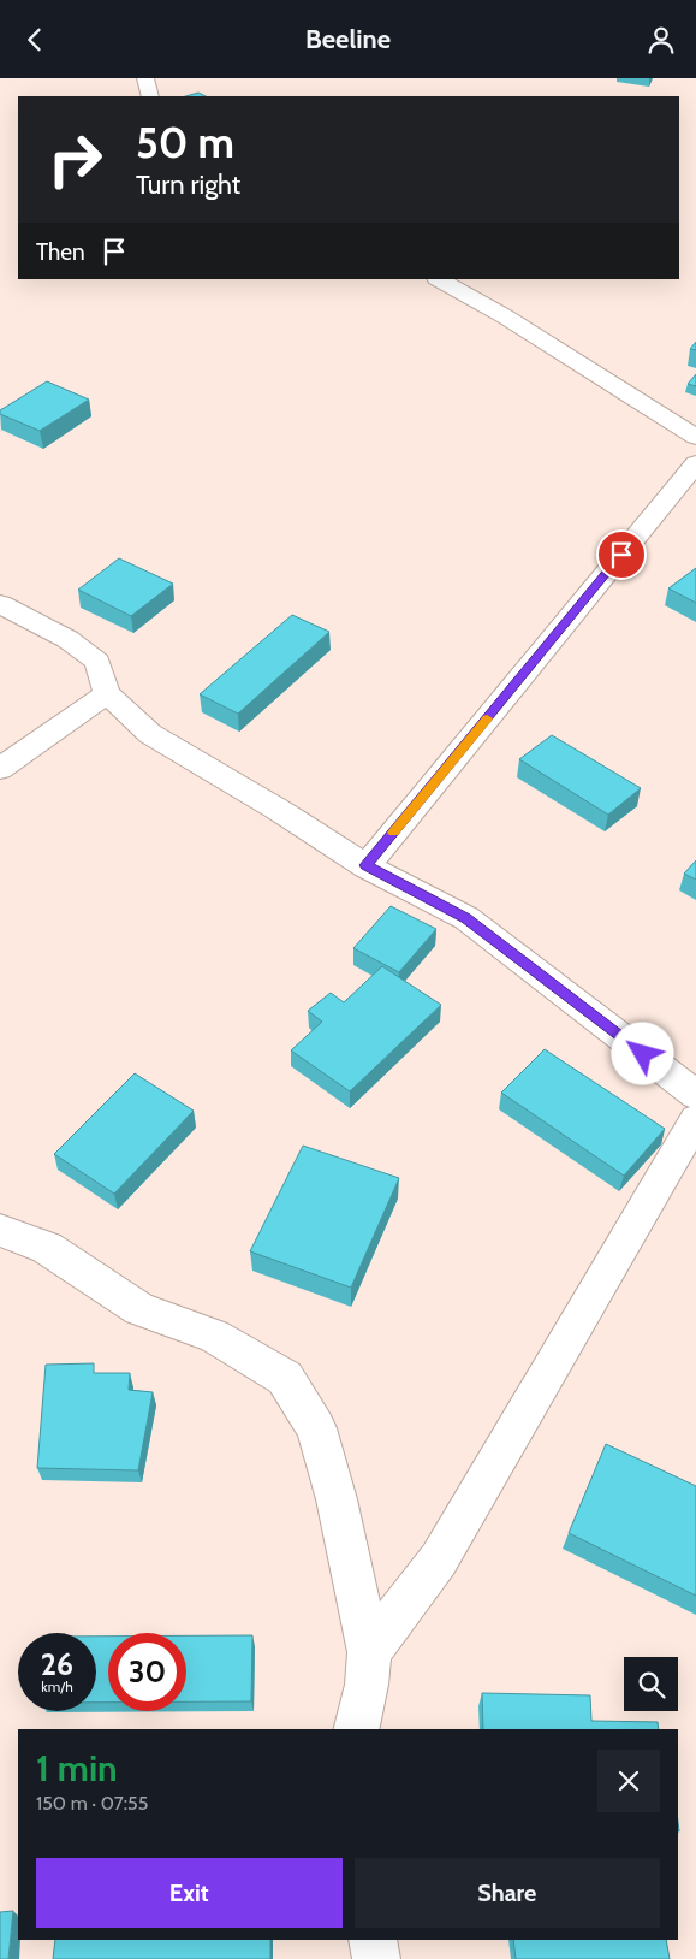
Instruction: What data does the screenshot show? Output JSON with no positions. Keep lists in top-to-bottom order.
{
  "page": {
    "header": "Beeline",
    "turn": ["50 m", "Turn right"],
    "then": "Then",
    "speed": "26 km/h",
    "limit": "30",
    "heading": ["1 min", "150 m · 07:55"],
    "buttons": ["Exit", "Share"]
  }
}
